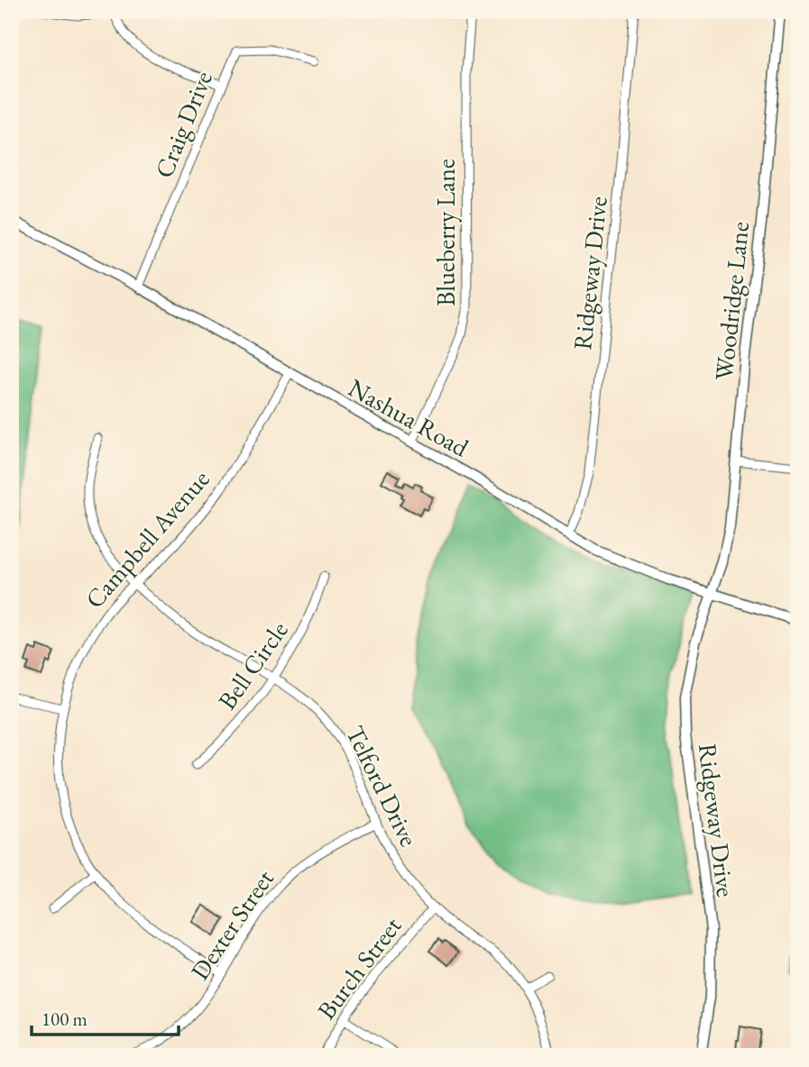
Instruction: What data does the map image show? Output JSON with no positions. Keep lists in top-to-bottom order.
{
  "streets": {
    "street": [
      "Craig Drive",
      "Blueberry Lane",
      "Ridgeway Drive",
      "Woodridge Lane",
      "Nashua Road",
      "Campbell Avenue",
      "Bell Circle",
      "Telford Drive",
      "Dexter Street",
      "Burch Street"
    ]
  },
  "crossings": [
    ["Craig Drive", "Nashua Road"],
    ["Blueberry Lane", "Nashua Road"],
    ["Ridgeway Drive", "Woodridge Lane"],
    ["Ridgeway Drive", "Nashua Road"],
    ["Woodridge Lane", "Nashua Road"],
    ["Nashua Road", "Campbell Avenue"],
    ["Campbell Avenue", "Telford Drive"],
    ["Campbell Avenue", "Dexter Street"],
    ["Bell Circle", "Telford Drive"],
    ["Telford Drive", "Dexter Street"],
    ["Telford Drive", "Burch Street"]
  ],
  "scale_bar": "100 m"
}
